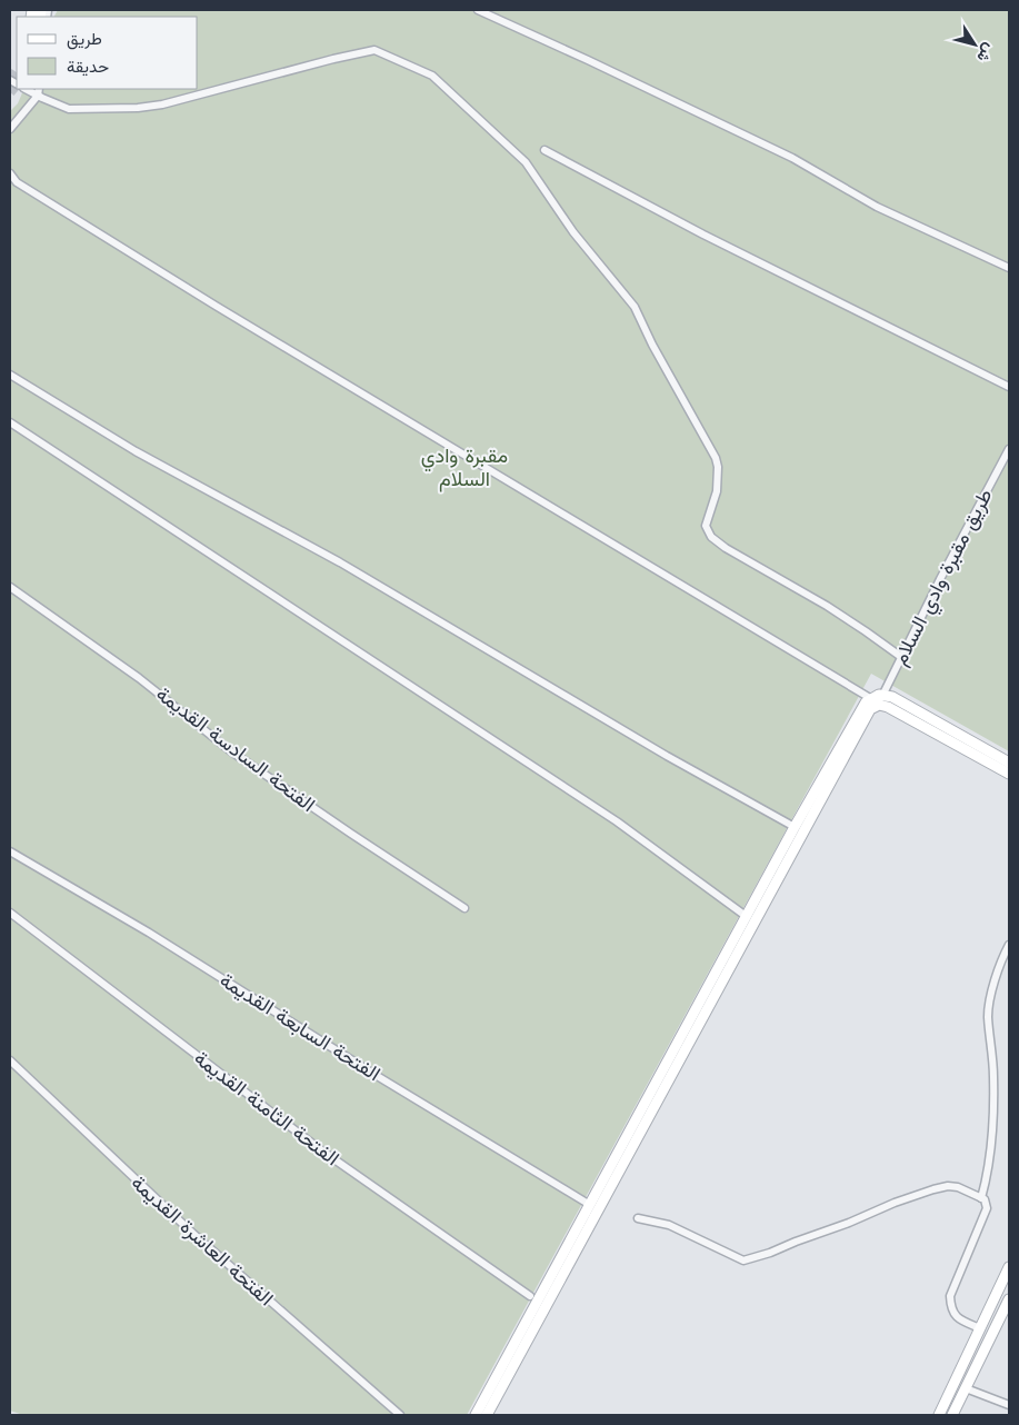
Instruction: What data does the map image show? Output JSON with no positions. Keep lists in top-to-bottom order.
{
  "streets": {
    "street": [
      "طريق مقبرة وادي السلام",
      "الفتحة السادسة القديمة",
      "الفتحة السابعة القديمة",
      "الفتحة الثامنة القديمة",
      "الفتحة العاشرة القديمة"
    ]
  },
  "parks": ["مقبرة وادي السلام"],
  "legend": ["طريق", "حديقة"],
  "north": "bottom right"
}
